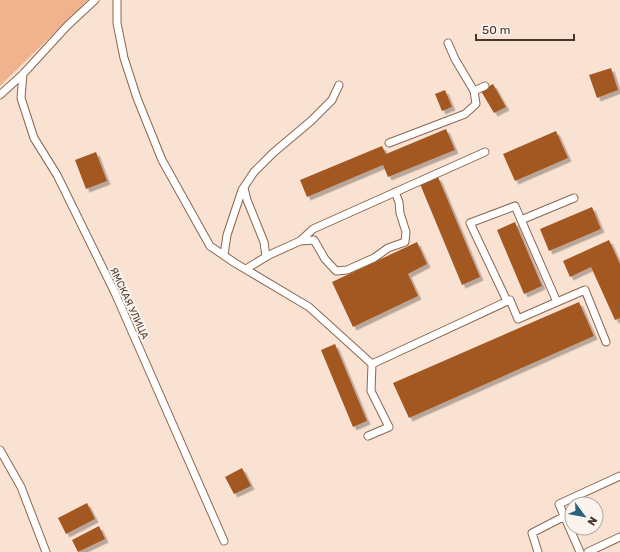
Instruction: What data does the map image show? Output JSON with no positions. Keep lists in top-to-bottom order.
{
  "streets": {
    "lane": ["ЯМСКАЯ УЛИЦА"]
  },
  "scale_bar": "50 m",
  "north": "bottom right"
}
